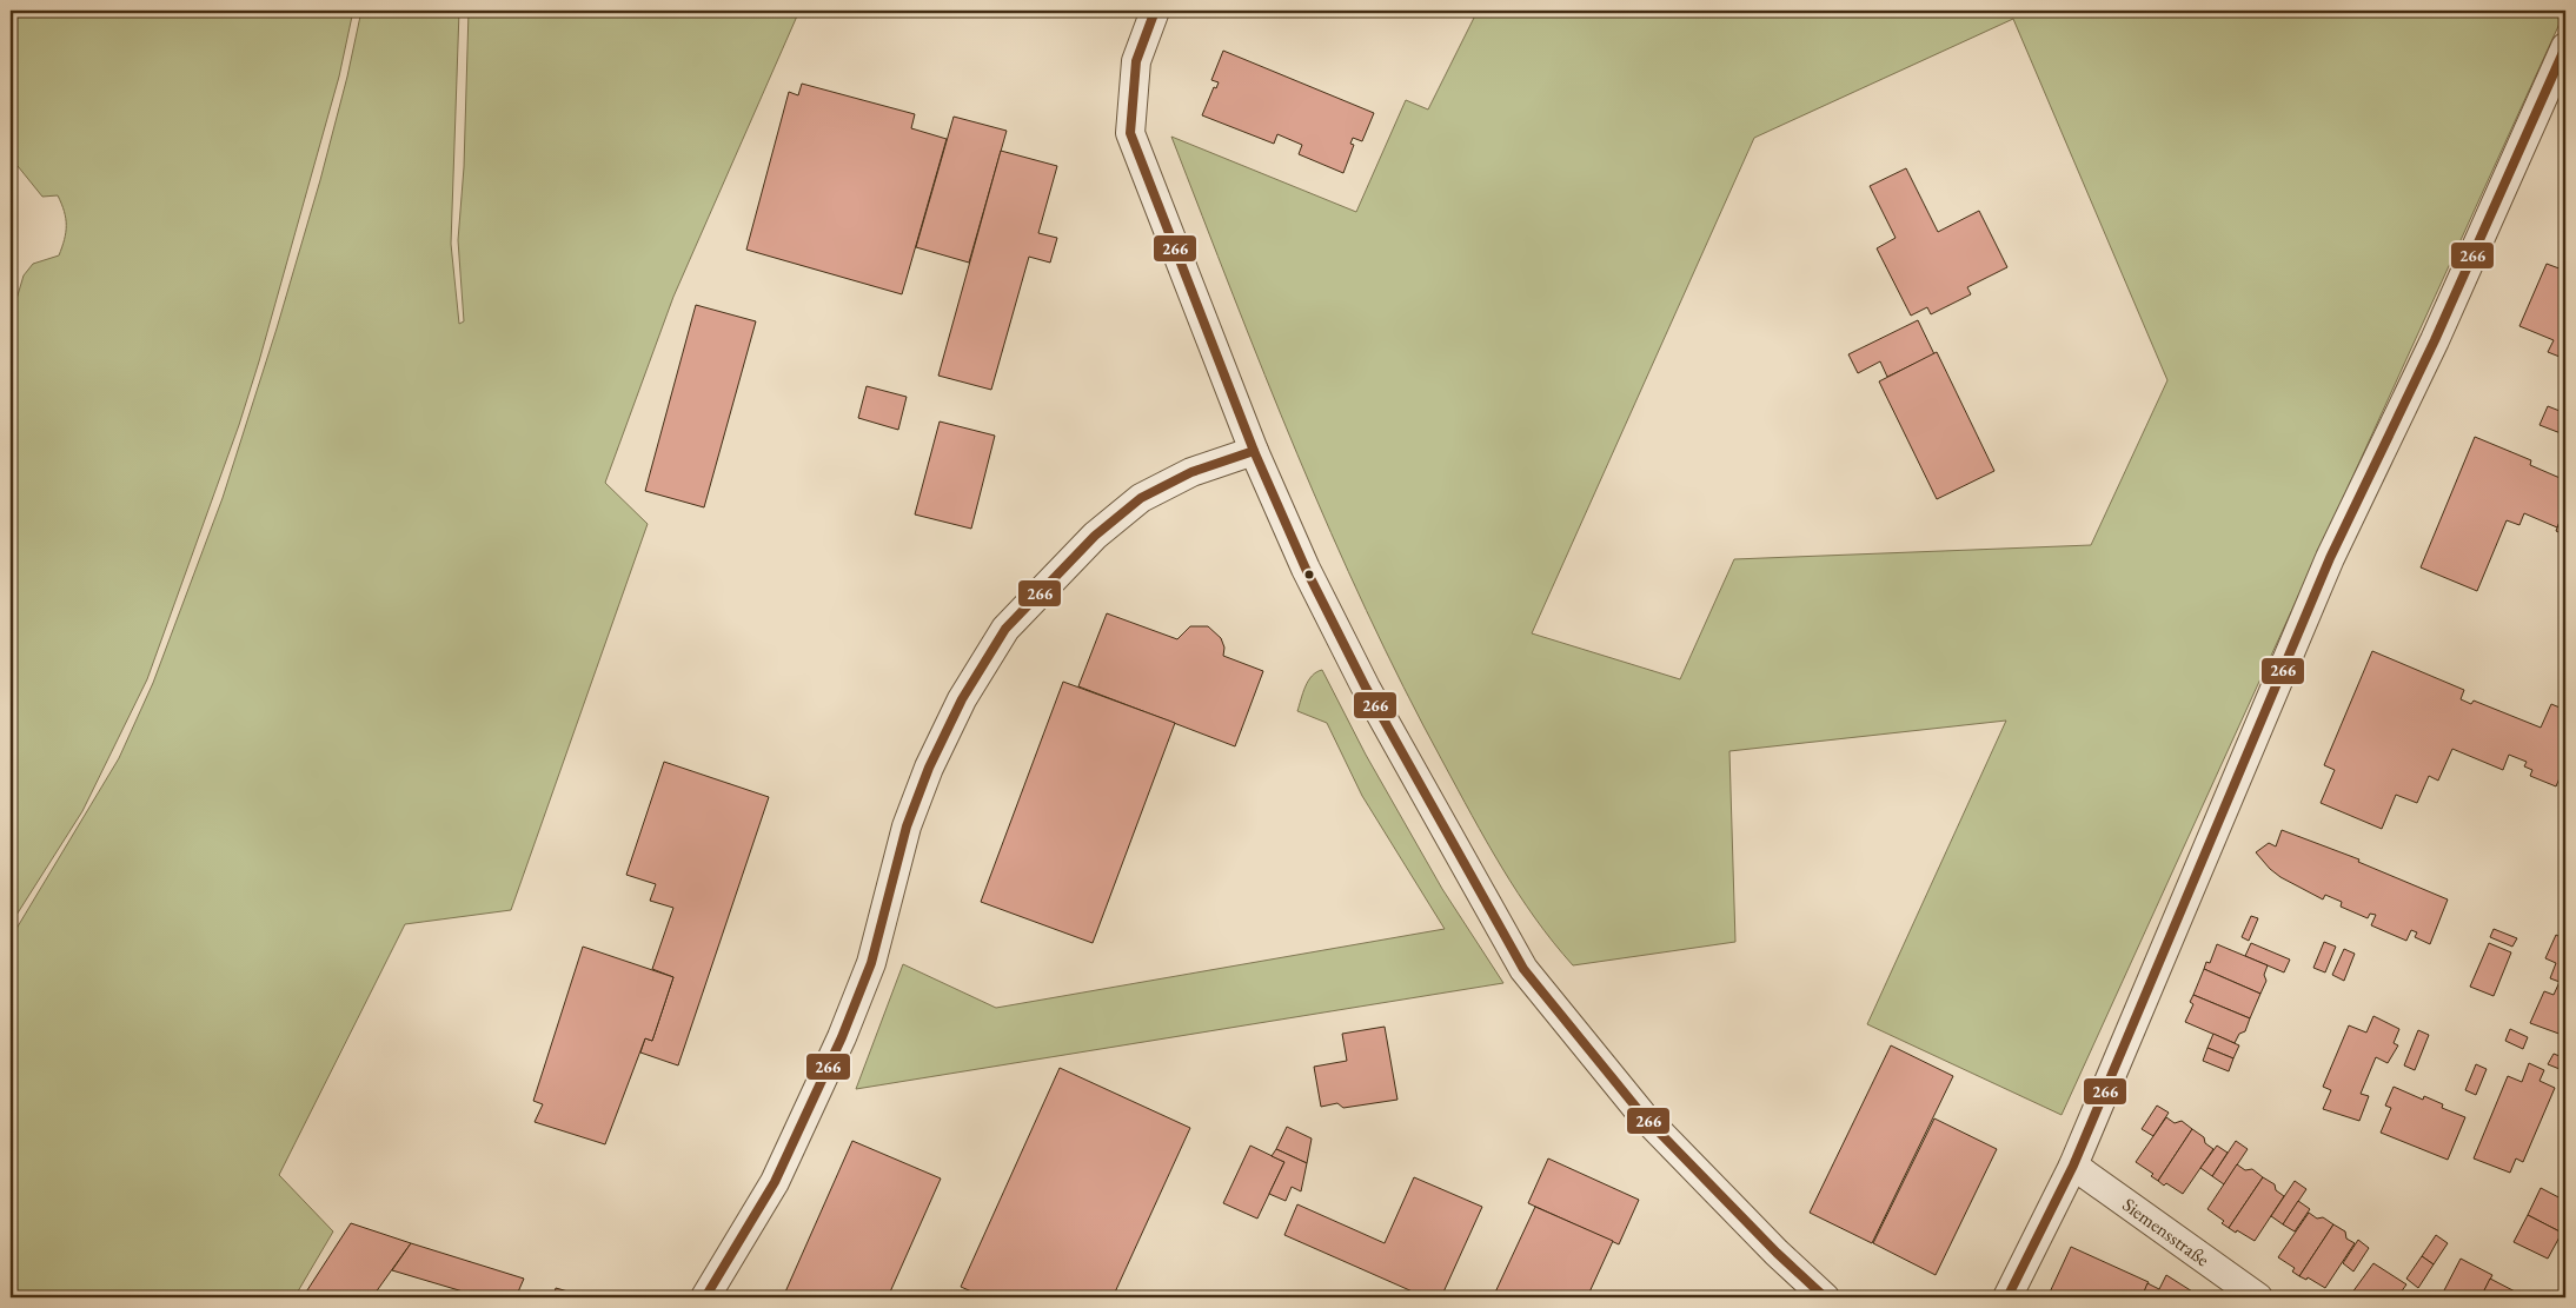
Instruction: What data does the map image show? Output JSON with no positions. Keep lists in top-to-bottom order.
{
  "streets": {
    "street": ["Siemensstraße"]
  },
  "lines": ["transit line 266"]
}
